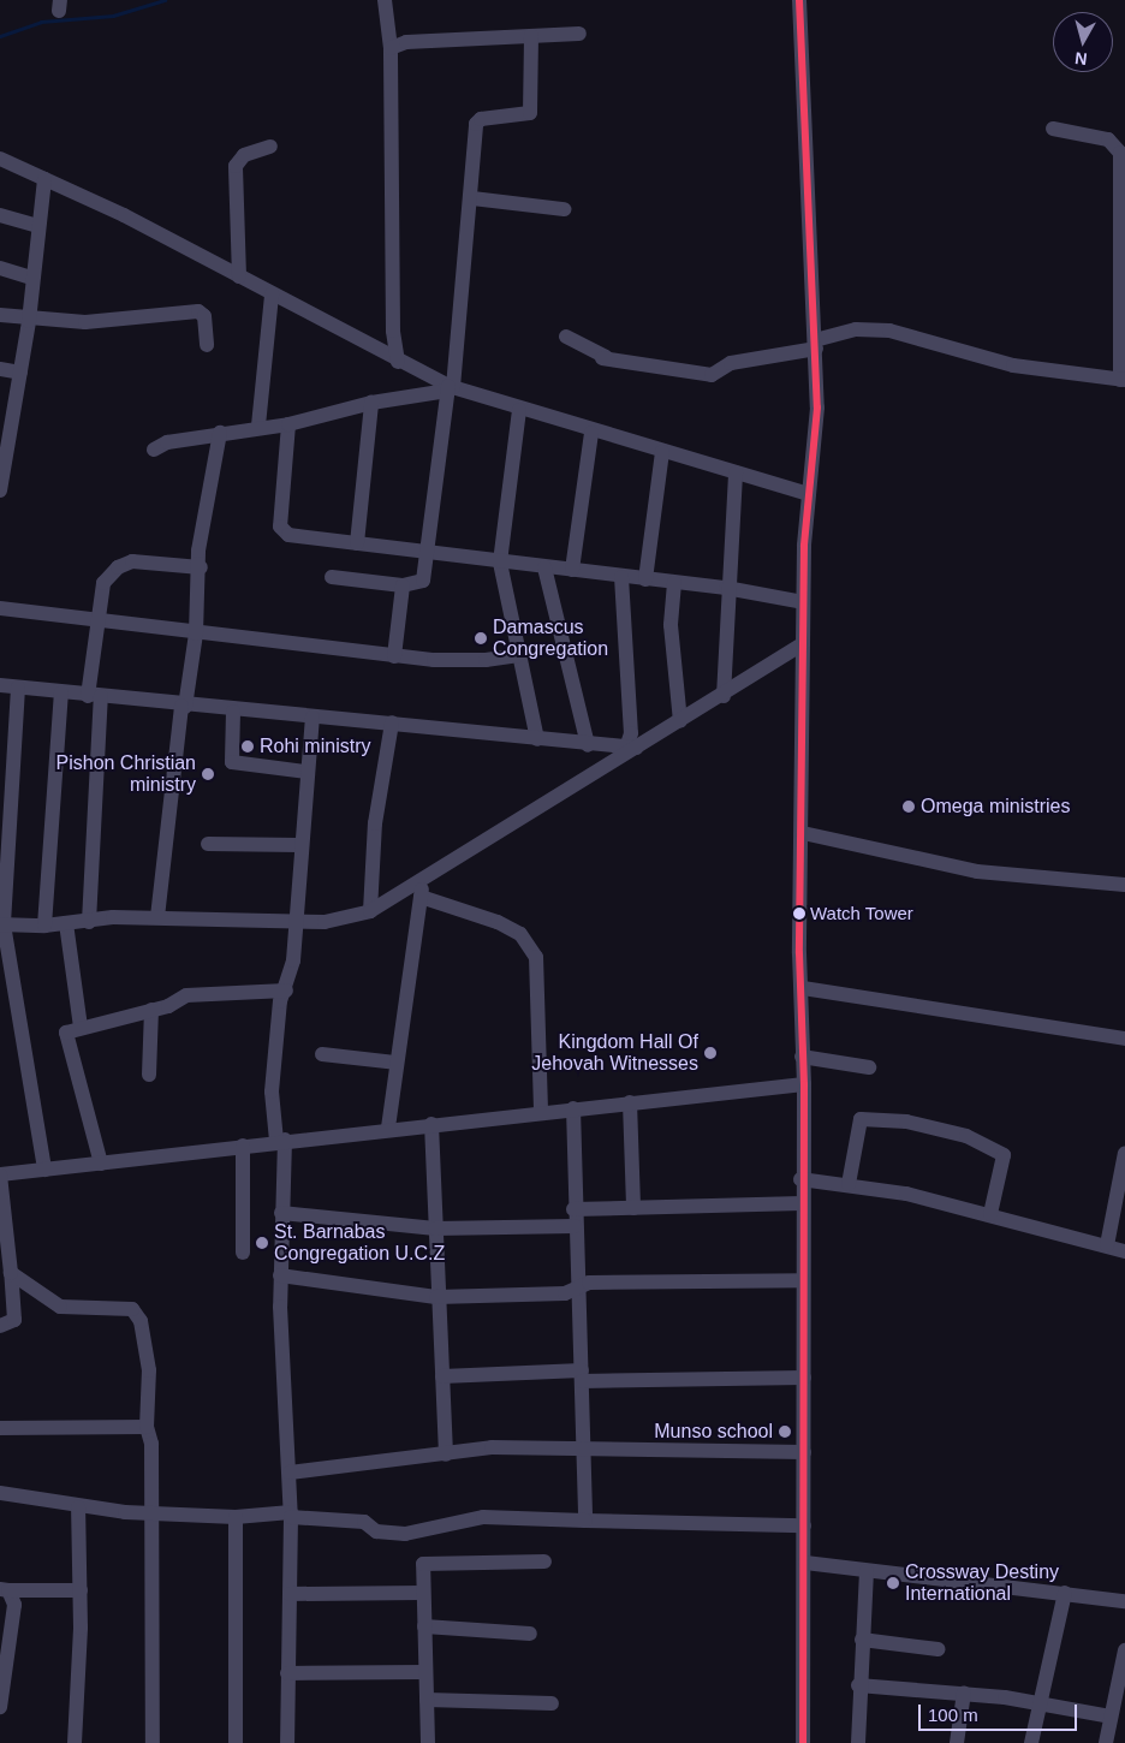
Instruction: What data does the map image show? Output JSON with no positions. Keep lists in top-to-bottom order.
{
  "places": [
    "Damascus Congregation",
    "Rohi ministry",
    "Pishon Christian ministry",
    "Omega ministries",
    "Watch Tower",
    "Kingdom Hall Of Jehovah Witnesses",
    "St. Barnabas Congregation U.C.Z",
    "Munso school",
    "Crossway Destiny International"
  ],
  "scale_bar": "100 m",
  "north": "bottom"
}
